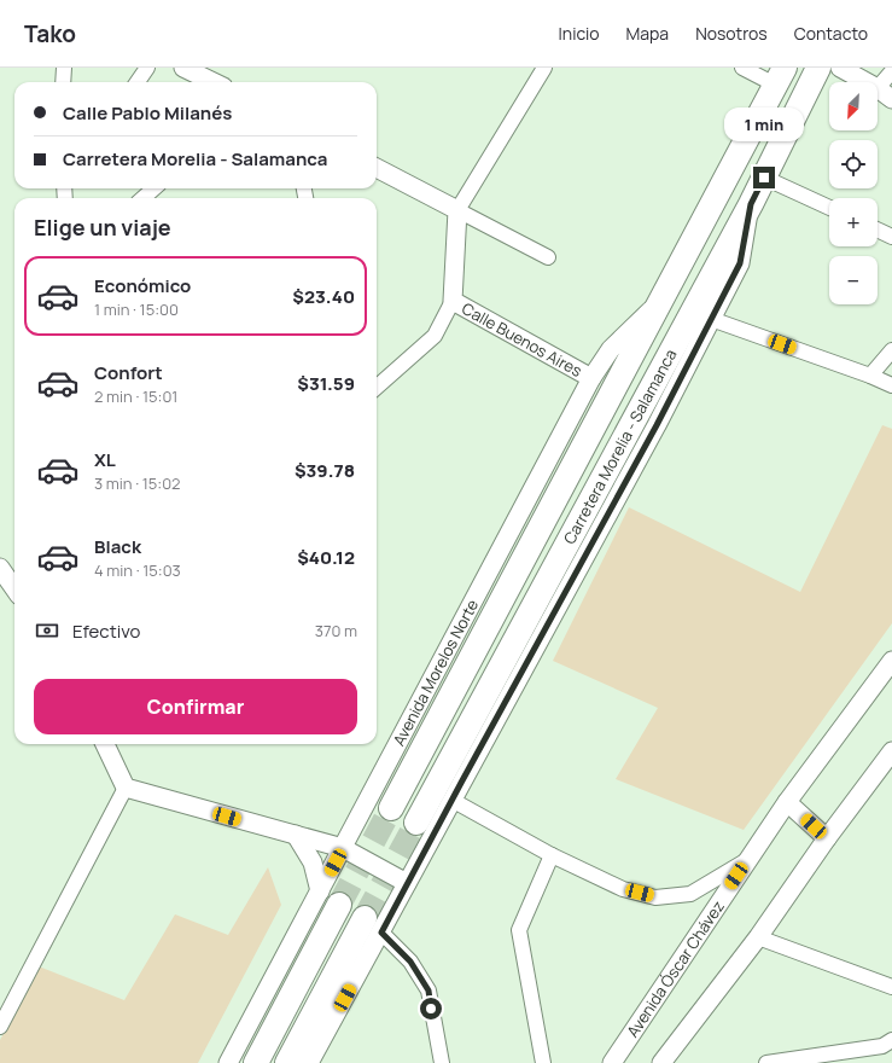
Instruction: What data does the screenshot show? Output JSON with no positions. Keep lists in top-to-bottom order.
{
  "streets": {
    "highway": ["Carretera Morelia - Salamanca"],
    "street": ["Calle Buenos Aires", "Avenida Morelos Norte", "Avenida Óscar Chávez"]
  },
  "crossings": [
    ["Calle Buenos Aires", "Avenida Morelos Norte"],
    ["Carretera Morelia - Salamanca", "Avenida Morelos Norte"]
  ],
  "north": "bottom left",
  "page": {
    "header": "Tako",
    "nav": [
      "Inicio",
      "Mapa",
      "Nosotros",
      "Contacto"
    ],
    "map_buttons": ["+", "−"],
    "banner": ["Calle Pablo Milanés", "Carretera Morelia - Salamanca"],
    "bubble": "1 min",
    "heading": "Elige un viaje",
    "list": [
      {
        "name": "Económico",
        "note": "1 min · 15:00",
        "value": "$23.40"
      },
      {
        "name": "Confort",
        "note": "2 min · 15:01",
        "value": "$31.59"
      },
      {
        "name": "XL",
        "note": "3 min · 15:02",
        "value": "$39.78"
      },
      {
        "name": "Black",
        "note": "4 min · 15:03",
        "value": "$40.12"
      }
    ],
    "pay": ["Efectivo", "370 m"],
    "buttons": "Confirmar"
  }
}
